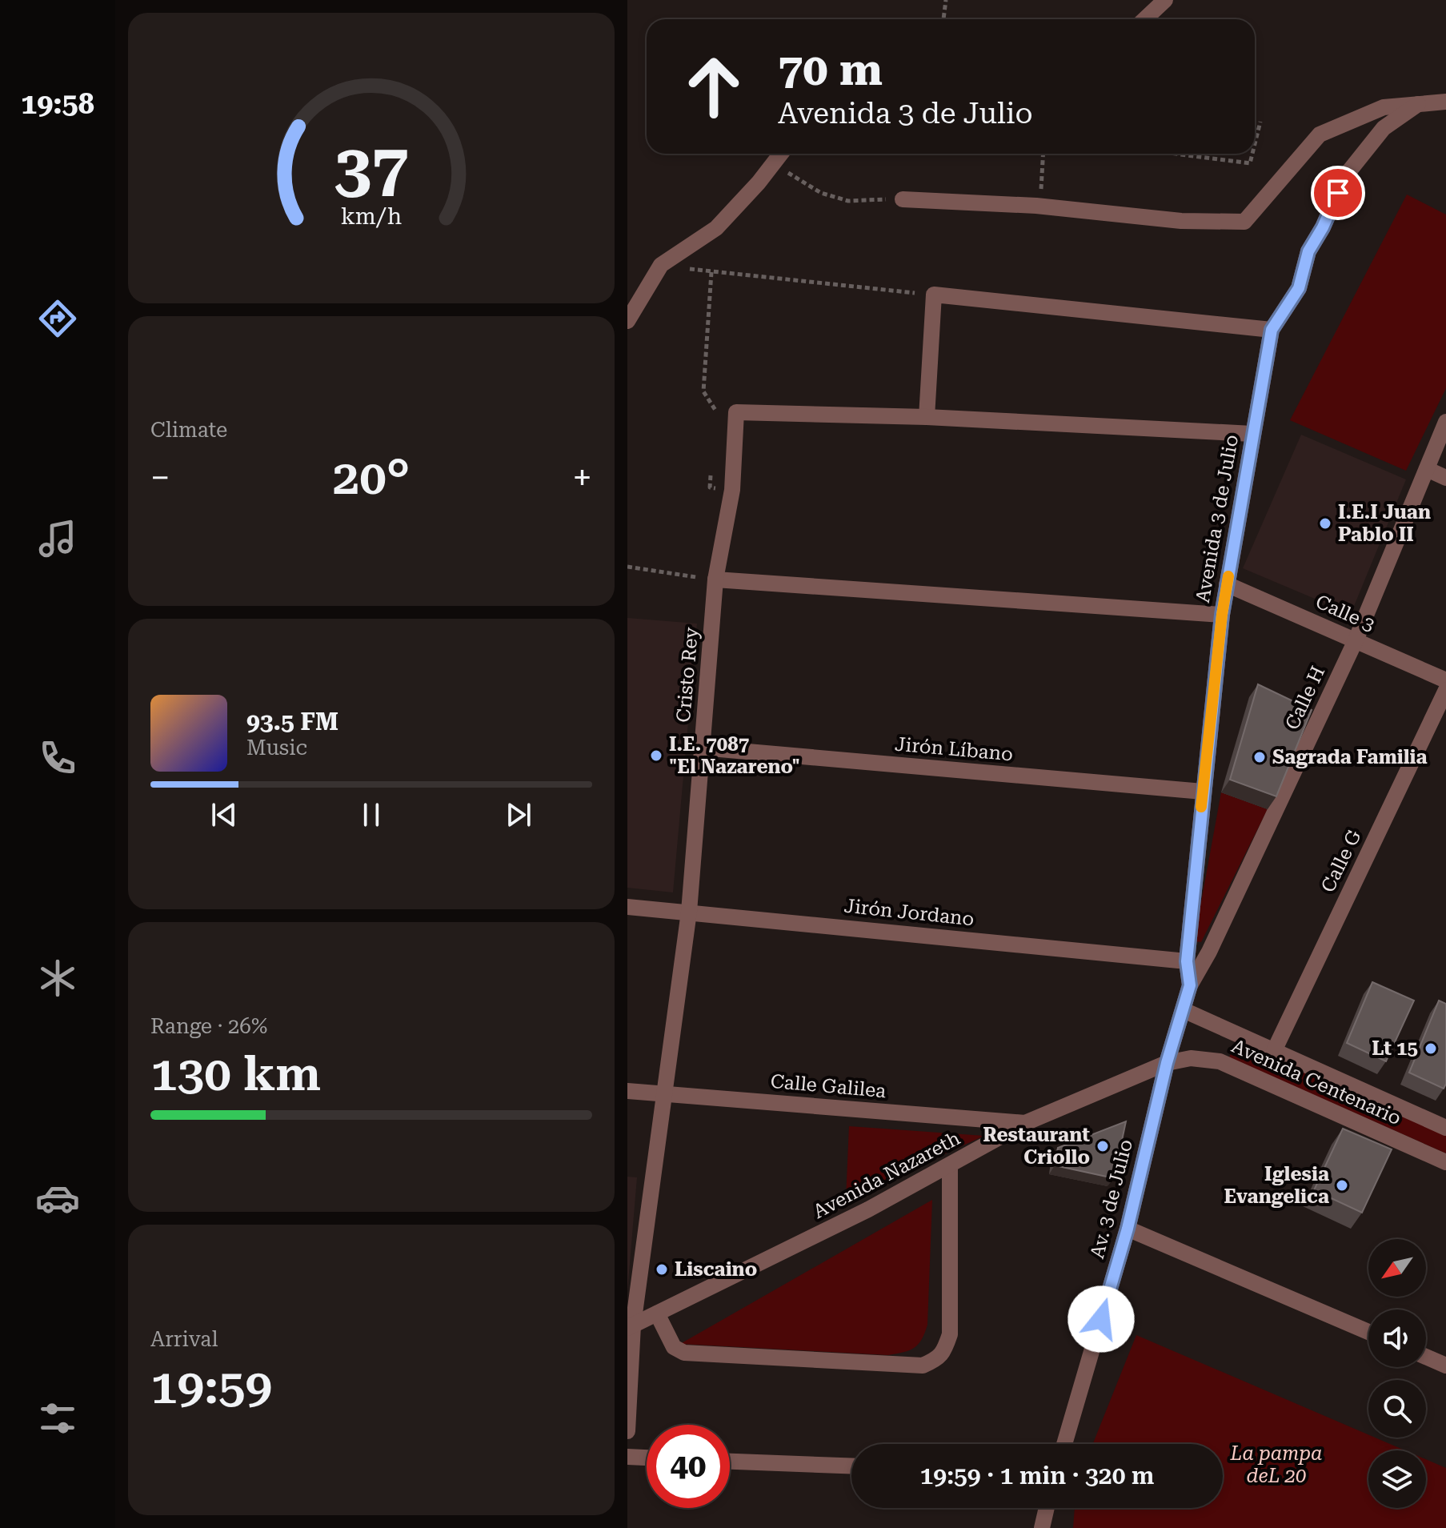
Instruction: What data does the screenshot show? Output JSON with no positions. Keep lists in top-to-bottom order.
{
  "streets": {
    "street": [
      "Avenida 3 de Julio",
      "Calle 3",
      "Cristo Rey",
      "Calle H",
      "Jirón Líbano",
      "Calle G",
      "Jirón Jordano",
      "Avenida Centenario",
      "Calle Galilea",
      "Avenida Nazareth",
      "Av. 3 de Julio"
    ]
  },
  "crossings": [
    ["Avenida 3 de Julio", "Calle 3"],
    ["Avenida 3 de Julio", "Calle H"],
    ["Avenida 3 de Julio", "Jirón Líbano"],
    ["Avenida 3 de Julio", "Jirón Jordano"],
    ["Avenida 3 de Julio", "Avenida Centenario"],
    ["Avenida 3 de Julio", "Avenida Nazareth"],
    ["Avenida 3 de Julio", "Av. 3 de Julio"],
    ["Calle 3", "Calle H"],
    ["Cristo Rey", "Jirón Líbano"],
    ["Cristo Rey", "Jirón Jordano"],
    ["Cristo Rey", "Calle Galilea"],
    ["Cristo Rey", "Avenida Nazareth"],
    ["Calle G", "Avenida Centenario"],
    ["Avenida Centenario", "Avenida Nazareth"],
    ["Avenida Centenario", "Av. 3 de Julio"],
    ["Calle Galilea", "Avenida Nazareth"],
    ["Avenida Nazareth", "Av. 3 de Julio"]
  ],
  "parks": ["La pampa deL 20"],
  "places": [
    "I.E.I Juan Pablo II",
    "I.E. 7087 \"El Nazareno\"",
    "Sagrada Familia",
    "Lt 15",
    "Restaurant Criollo",
    "Iglesia Evangelica",
    "Liscaino"
  ],
  "north": "bottom left",
  "page": {
    "tabs": "19:58",
    "turn": ["70 m", "Avenida 3 de Julio"],
    "tile": [
      "Climate",
      ["Range · 26%", "130 km"],
      ["Arrival", "19:59"]
    ],
    "heat": ["−", "20°", "+"],
    "song": ["93.5 FM", "Music"],
    "limit": "40",
    "trip": "19:59 · 1 min · 320 m",
    "gauge": ["37", "km/h"]
  }
}
